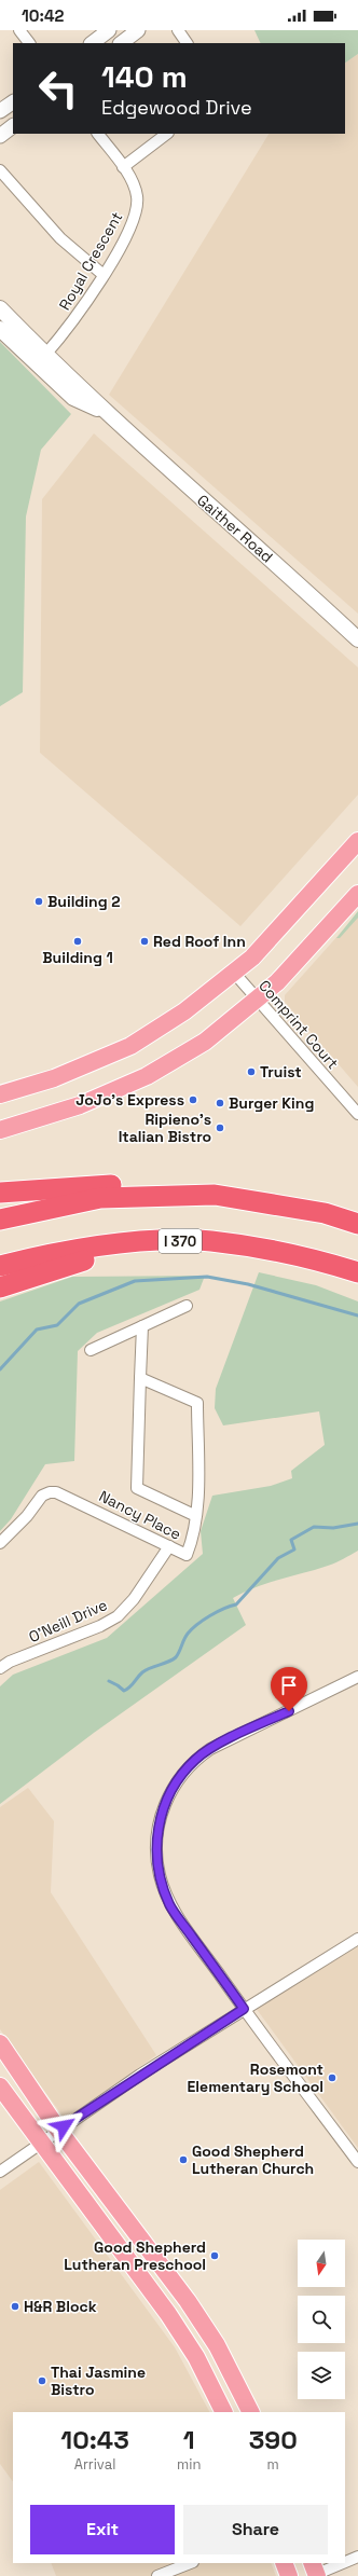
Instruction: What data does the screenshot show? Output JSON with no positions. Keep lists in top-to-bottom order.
{
  "streets": {
    "highway": ["I 370"],
    "main road": ["Gaither Road"],
    "street": [
      "Royal Crescent",
      "Comprint Court",
      "Nancy Place",
      "O'Neill Drive"
    ]
  },
  "crossings": [
    ["Royal Crescent", "Gaither Road"],
    ["Nancy Place", "O'Neill Drive"]
  ],
  "places": [
    "Building 2",
    "Building 1",
    "Red Roof Inn",
    "Truist",
    "JoJo's Express",
    "Burger King",
    "Ripieno's Italian Bistro",
    "Rosemont Elementary School",
    "Good Shepherd Lutheran Church",
    "Good Shepherd Lutheran Preschool",
    "H&R Block",
    "Thai Jasmine Bistro"
  ],
  "north": "bottom",
  "page": {
    "status": "10:42",
    "turn": ["140 m", "Edgewood Drive"],
    "eta": [
      "10:43",
      "Arrival",
      "1",
      "min",
      "390",
      "m"
    ],
    "buttons": ["Exit", "Share"]
  }
}
